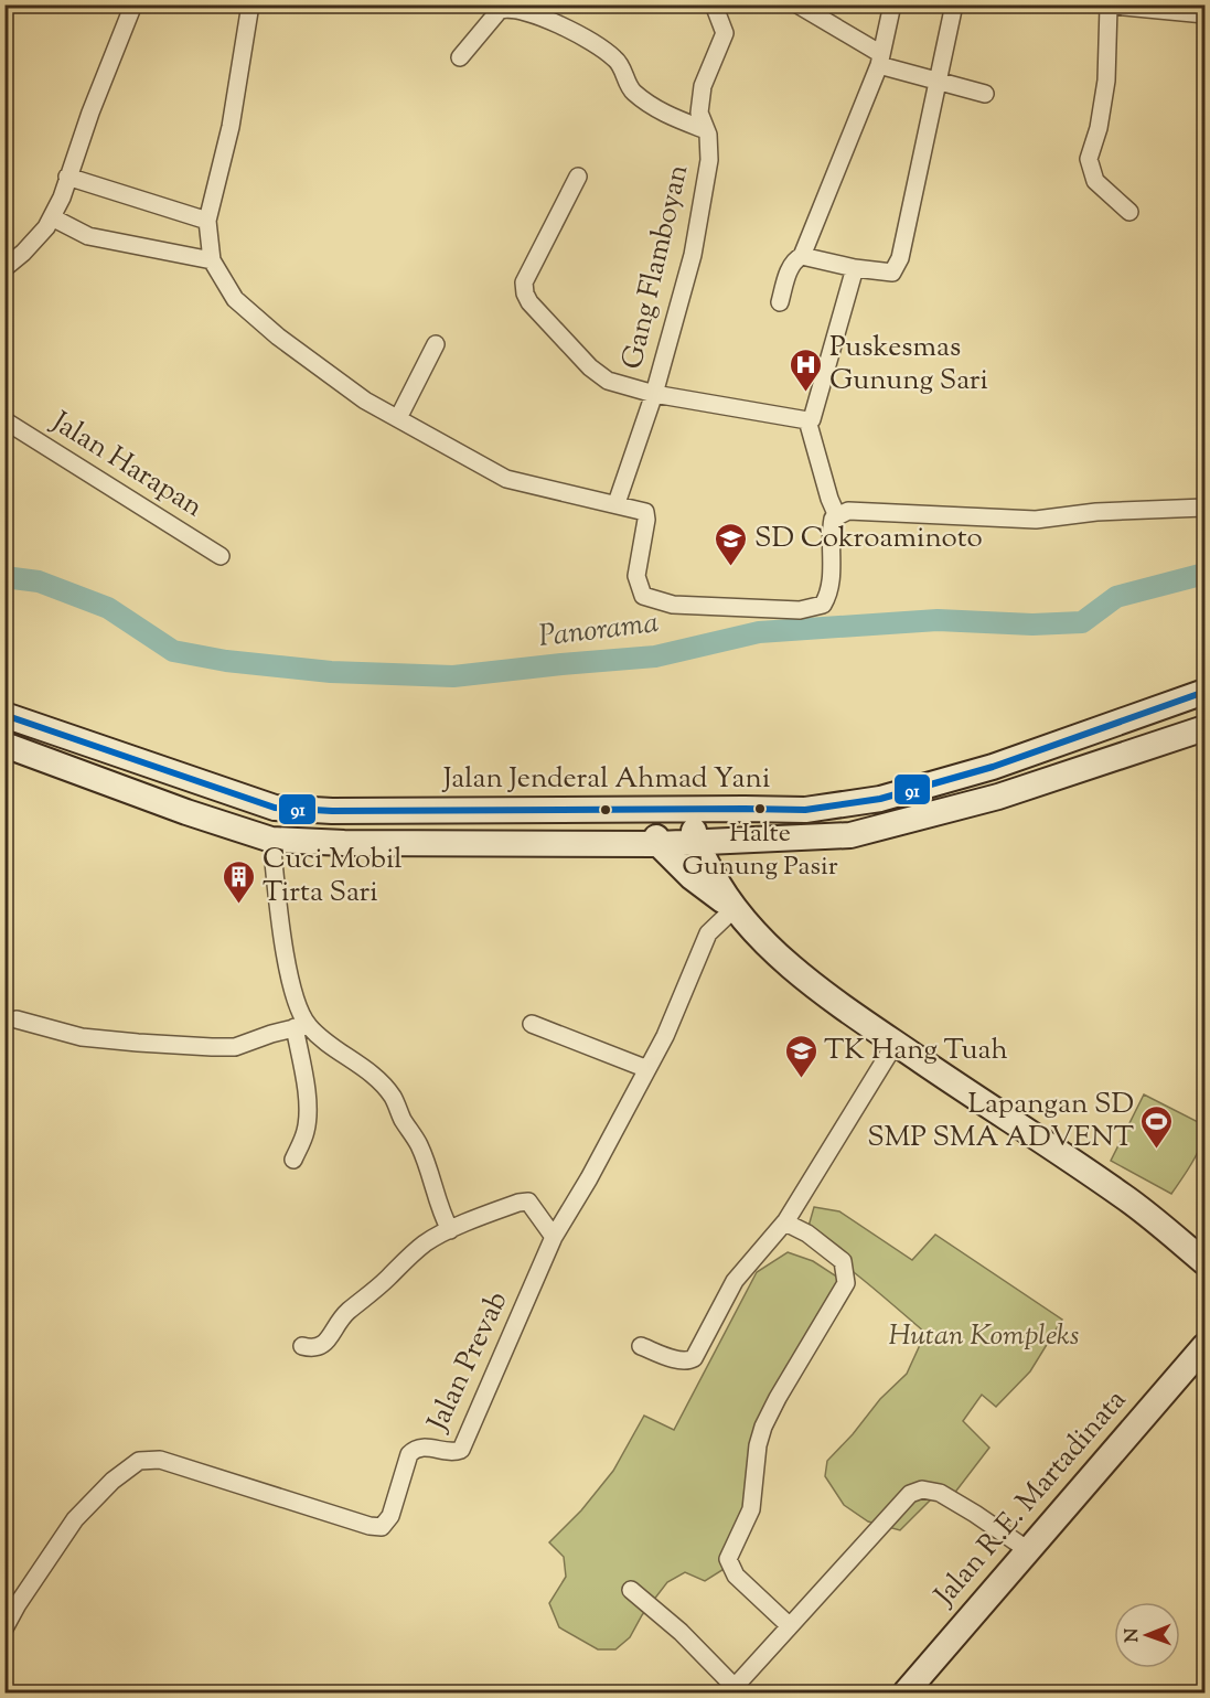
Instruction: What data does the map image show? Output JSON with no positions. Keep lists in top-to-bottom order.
{
  "streets": {
    "main road": ["Jalan Jenderal Ahmad Yani", "Jalan R.E. Martadinata"],
    "street": ["Gang Flamboyan", "Jalan Harapan", "Jalan Prevab"]
  },
  "water": ["Panorama"],
  "parks": ["Hutan Kompleks"],
  "places": {
    "hospital": ["Puskesmas Gunung Sari"],
    "school or university": ["SD Cokroaminoto", "TK Hang Tuah"],
    "other": ["Halte Gunung Pasir"],
    "building": ["Cuci Mobil Tirta Sari"],
    "sports": ["Lapangan SD SMP SMA ADVENT"]
  },
  "lines": ["transit line 91"],
  "north": "left"
}
